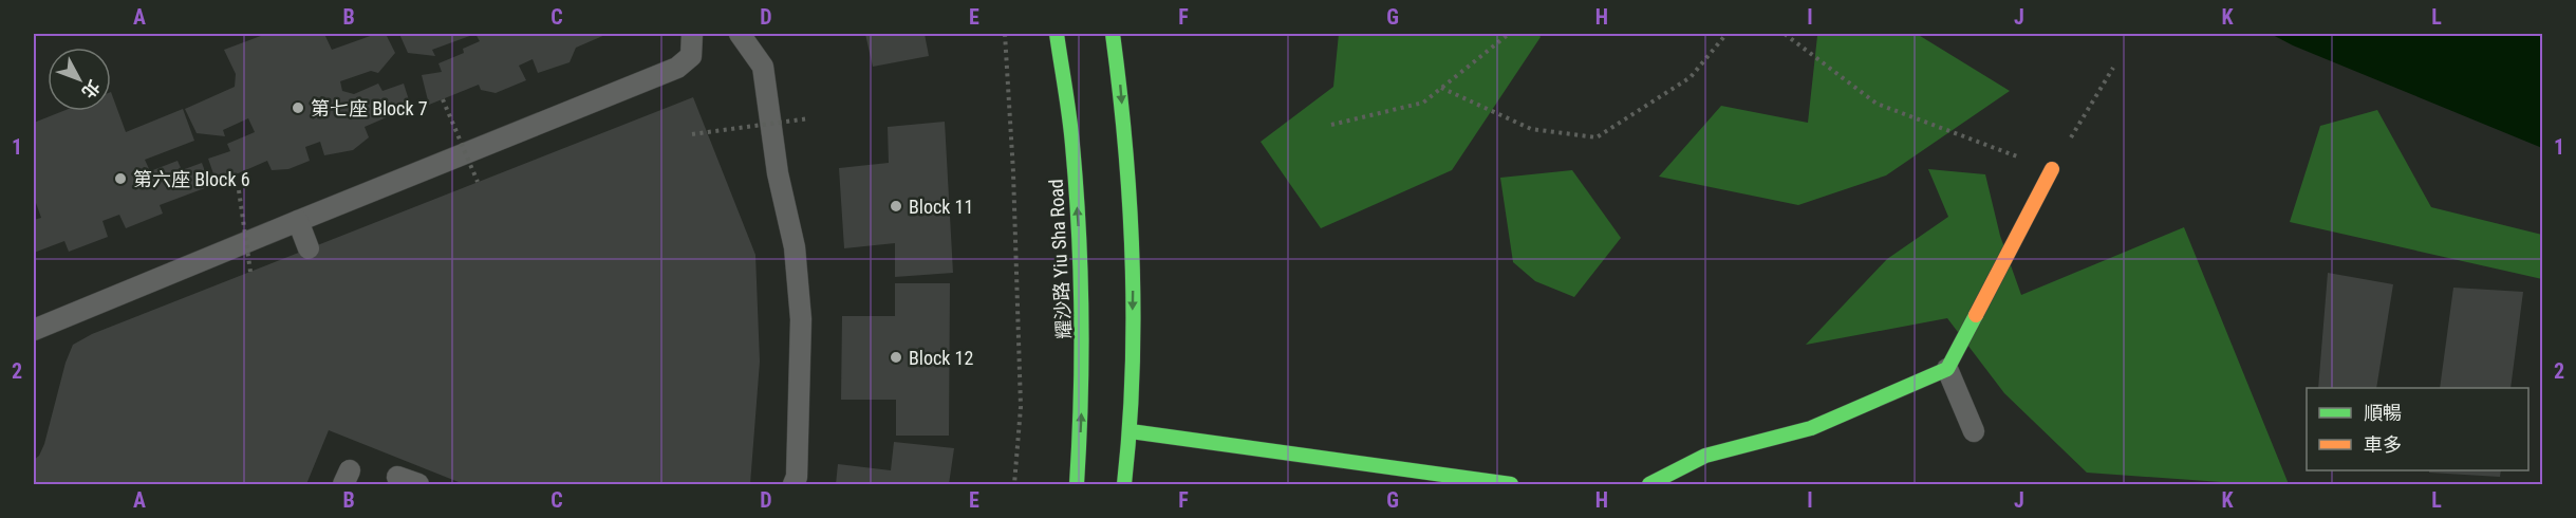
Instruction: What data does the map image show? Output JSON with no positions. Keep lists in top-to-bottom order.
{
  "streets": {
    "street": ["耀沙路 Yiu Sha Road"]
  },
  "places": [
    "第七座 Block 7",
    "第六座 Block 6",
    "Block 11",
    "Block 12"
  ],
  "legend": ["順暢", "車多"],
  "north": "bottom right",
  "grid": {
    "columns": [
      "A",
      "B",
      "C",
      "D",
      "E",
      "F",
      "G",
      "H",
      "I",
      "J",
      "K",
      "L"
    ],
    "rows": ["1", "2"]
  }
}
